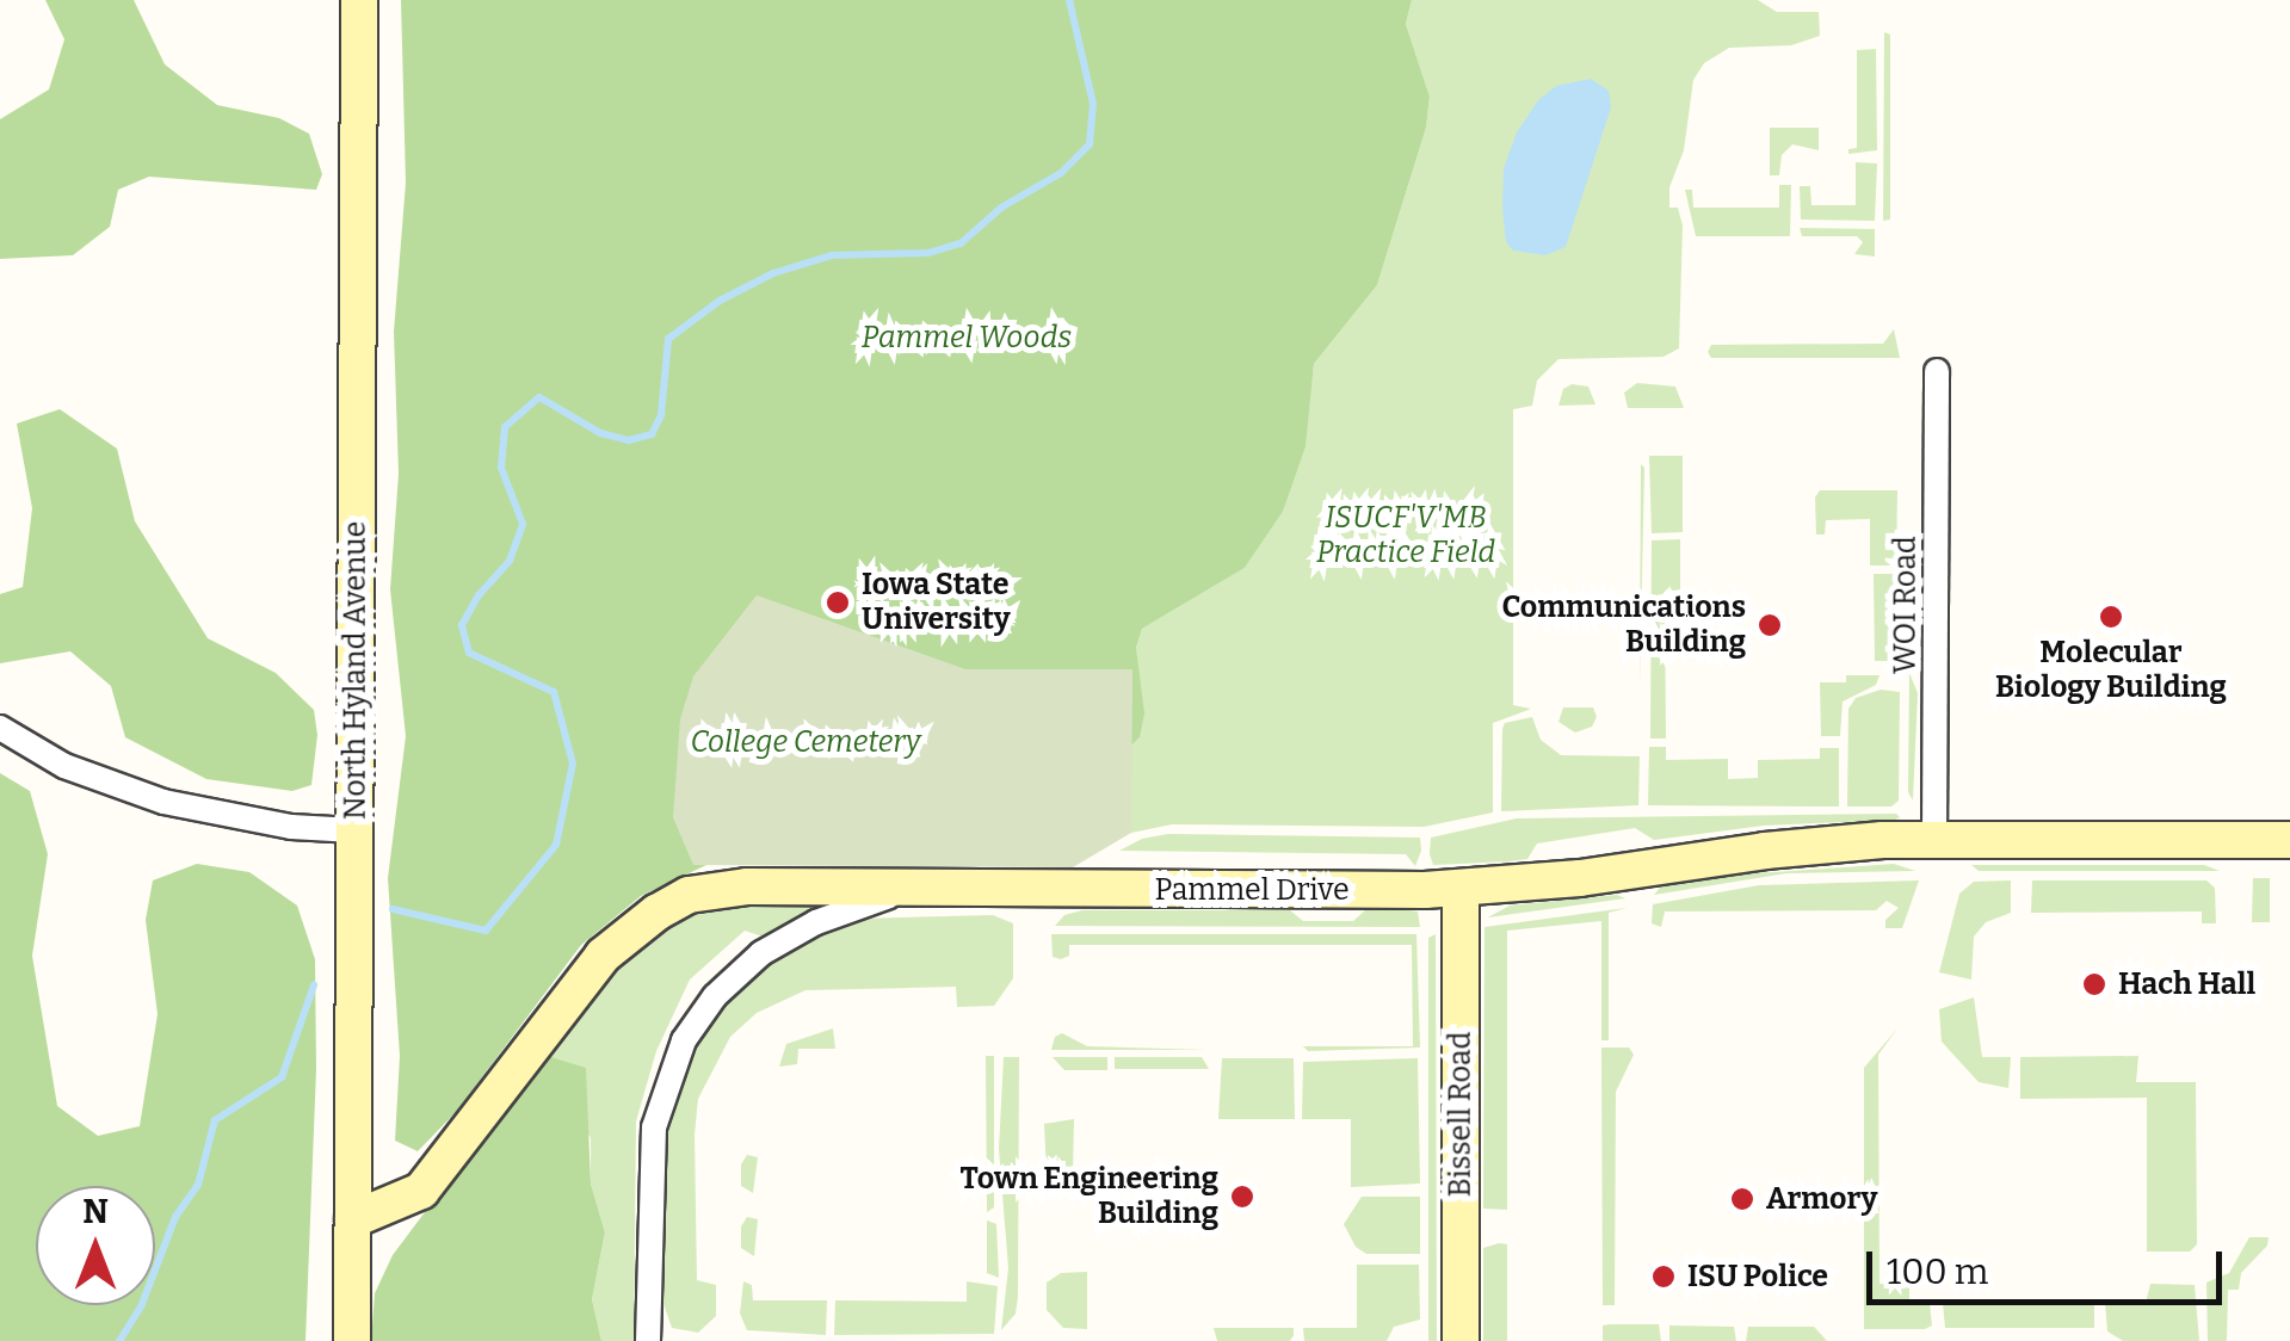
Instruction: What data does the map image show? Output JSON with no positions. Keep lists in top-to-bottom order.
{
  "streets": {
    "street": [
      "WOI Road",
      "North Hyland Avenue",
      "Pammel Drive",
      "Bissell Road"
    ]
  },
  "crossings": [
    ["WOI Road", "Pammel Drive"],
    ["North Hyland Avenue", "Pammel Drive"],
    ["Pammel Drive", "Bissell Road"]
  ],
  "parks": ["Pammel Woods", "ISUCF'V'MB Practice Field", "College Cemetery"],
  "places": [
    "Iowa State University",
    "Molecular Biology Building",
    "Communications Building",
    "Hach Hall",
    "Town Engineering Building",
    "Armory",
    "ISU Police"
  ],
  "scale_bar": "100 m",
  "north": "top"
}
